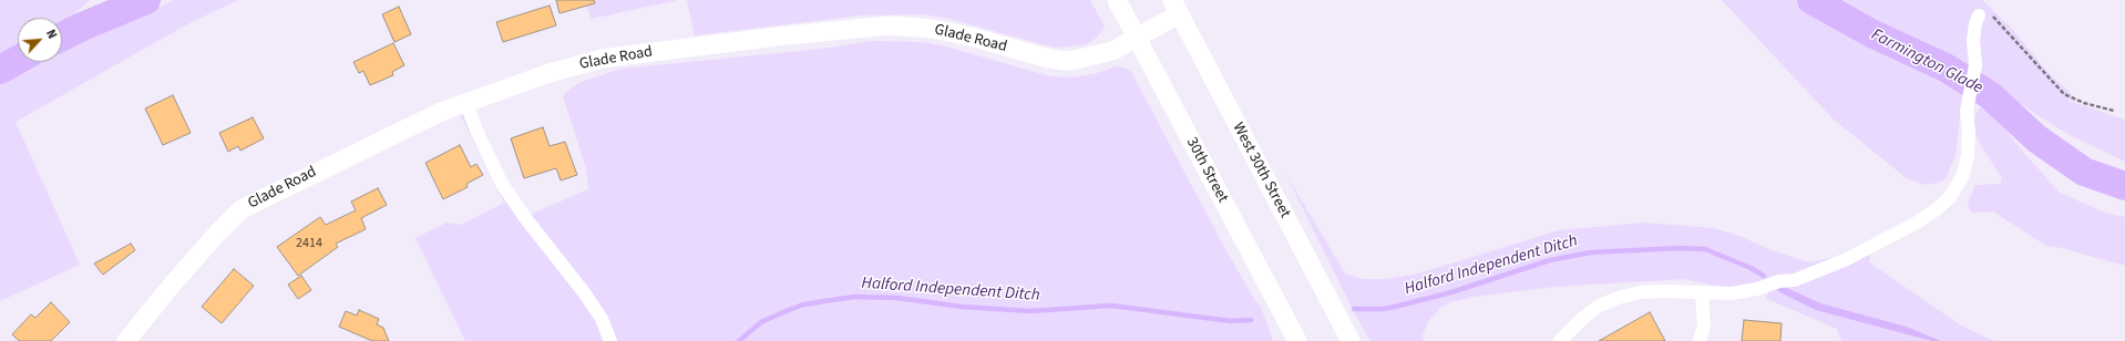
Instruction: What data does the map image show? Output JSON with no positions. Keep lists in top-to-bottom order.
{
  "streets": {
    "street": ["Glade Road", "30th Street", "West 30th Street"]
  },
  "crossings": [
    ["Glade Road", "30th Street"],
    ["Glade Road", "West 30th Street"]
  ],
  "water": ["Farmington Glade", "Halford Independent Ditch"],
  "house_numbers": ["2414"],
  "north": "top right"
}
